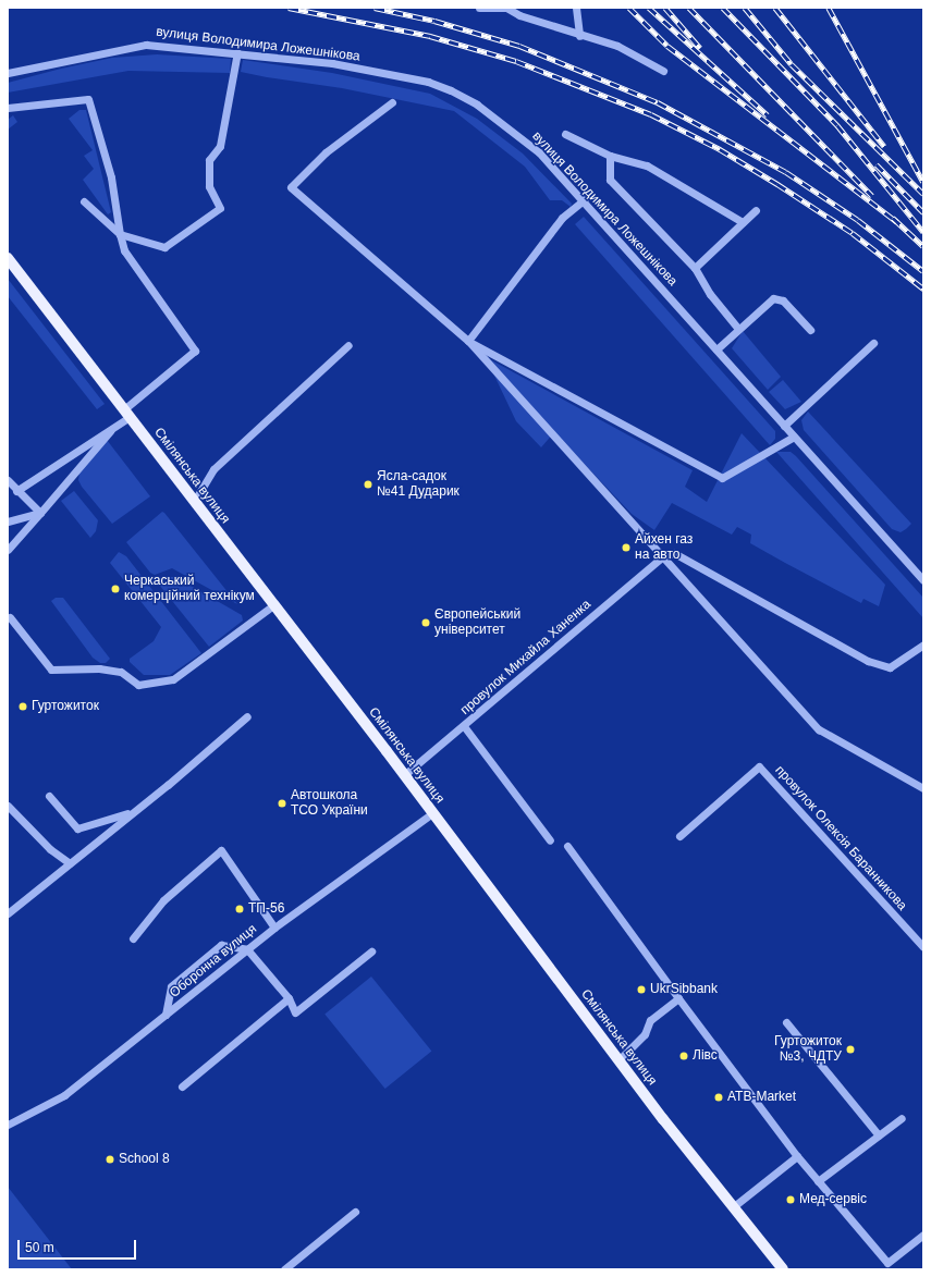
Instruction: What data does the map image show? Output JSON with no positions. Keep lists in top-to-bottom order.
{
  "streets": {
    "main road": ["Смілянська вулиця"],
    "street": [
      "вулиця Володимира Ложешнікова",
      "провулок Михайла Ханенка",
      "провулок Олексія Баранникова",
      "Оборонна вулиця"
    ]
  },
  "crossings": [
    ["Смілянська вулиця", "провулок Михайла Ханенка"],
    ["Смілянська вулиця", "Оборонна вулиця"]
  ],
  "places": [
    "Ясла-садок №41 Дударик",
    "Айхен газ на авто",
    "Черкаський комерційний технікум",
    "Європейський університет",
    "Гуртожиток",
    "Автошкола ТСО України",
    "ТП-56",
    "UkrSibbank",
    "Гуртожиток №3, ЧДТУ",
    "Лівс",
    "ATB-Market",
    "School 8",
    "Мед-сервіс"
  ],
  "scale_bar": "50 m"
}
